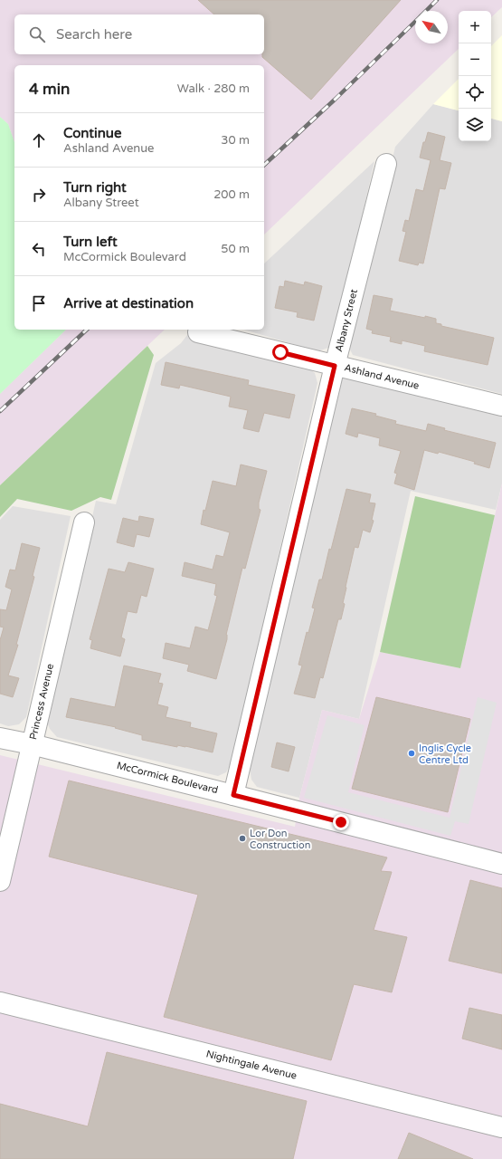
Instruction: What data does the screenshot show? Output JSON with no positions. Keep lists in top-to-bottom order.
{
  "streets": {
    "street": [
      "Albany Street",
      "Ashland Avenue",
      "Princess Avenue",
      "McCormick Boulevard",
      "Nightingale Avenue"
    ]
  },
  "crossings": [
    ["Albany Street", "Ashland Avenue"],
    ["Albany Street", "McCormick Boulevard"],
    ["Princess Avenue", "McCormick Boulevard"]
  ],
  "places": ["Inglis Cycle Centre Ltd", "Lor Don Construction"],
  "north": "top left",
  "page": {
    "map_buttons": ["+", "−"],
    "search": "Search here",
    "heading": ["4 min", "Walk · 280 m"],
    "list": [
      ["Continue", "Ashland Avenue", "30 m"],
      ["Turn right", "Albany Street", "200 m"],
      ["Turn left", "McCormick Boulevard", "50 m"],
      "Arrive at destination"
    ]
  }
}
